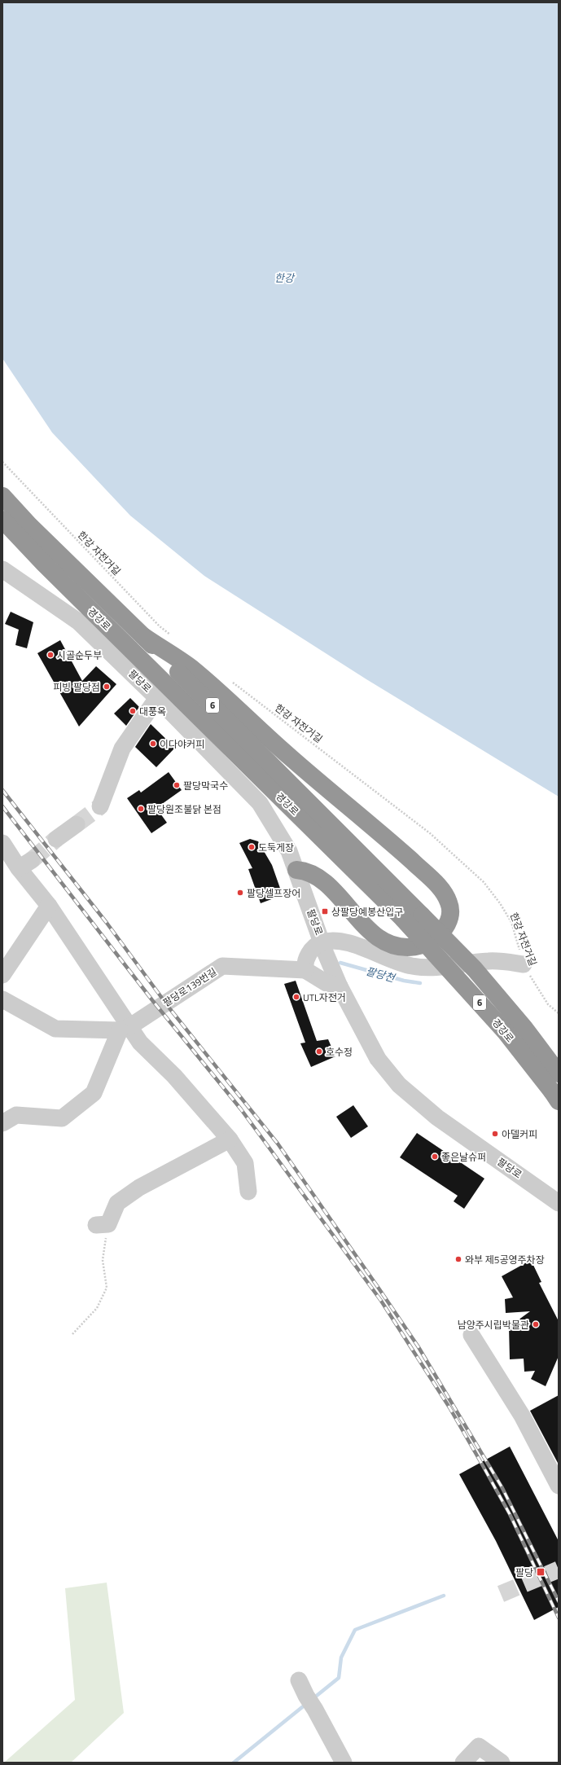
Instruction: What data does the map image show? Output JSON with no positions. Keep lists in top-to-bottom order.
{
  "streets": {
    "highway": ["경강로", "6"],
    "street": ["팔당로", "팔당로139번길"],
    "path": ["한강 자전거길"]
  },
  "water": ["한강", "팔당천"],
  "places": {
    "other": [
      "시골순두부",
      "피빙 팔당점",
      "대풍옥",
      "이다야커피",
      "팔당막국수",
      "팔당원조불닭 본점",
      "도둑게장",
      "팔당셀프장어",
      "UTL자전거",
      "호수정",
      "아델커피",
      "좋은날슈퍼",
      "와부 제5공영주차장",
      "남양주시립박물관"
    ],
    "transit": ["상팔당예봉산입구", "팔당"]
  }
}
